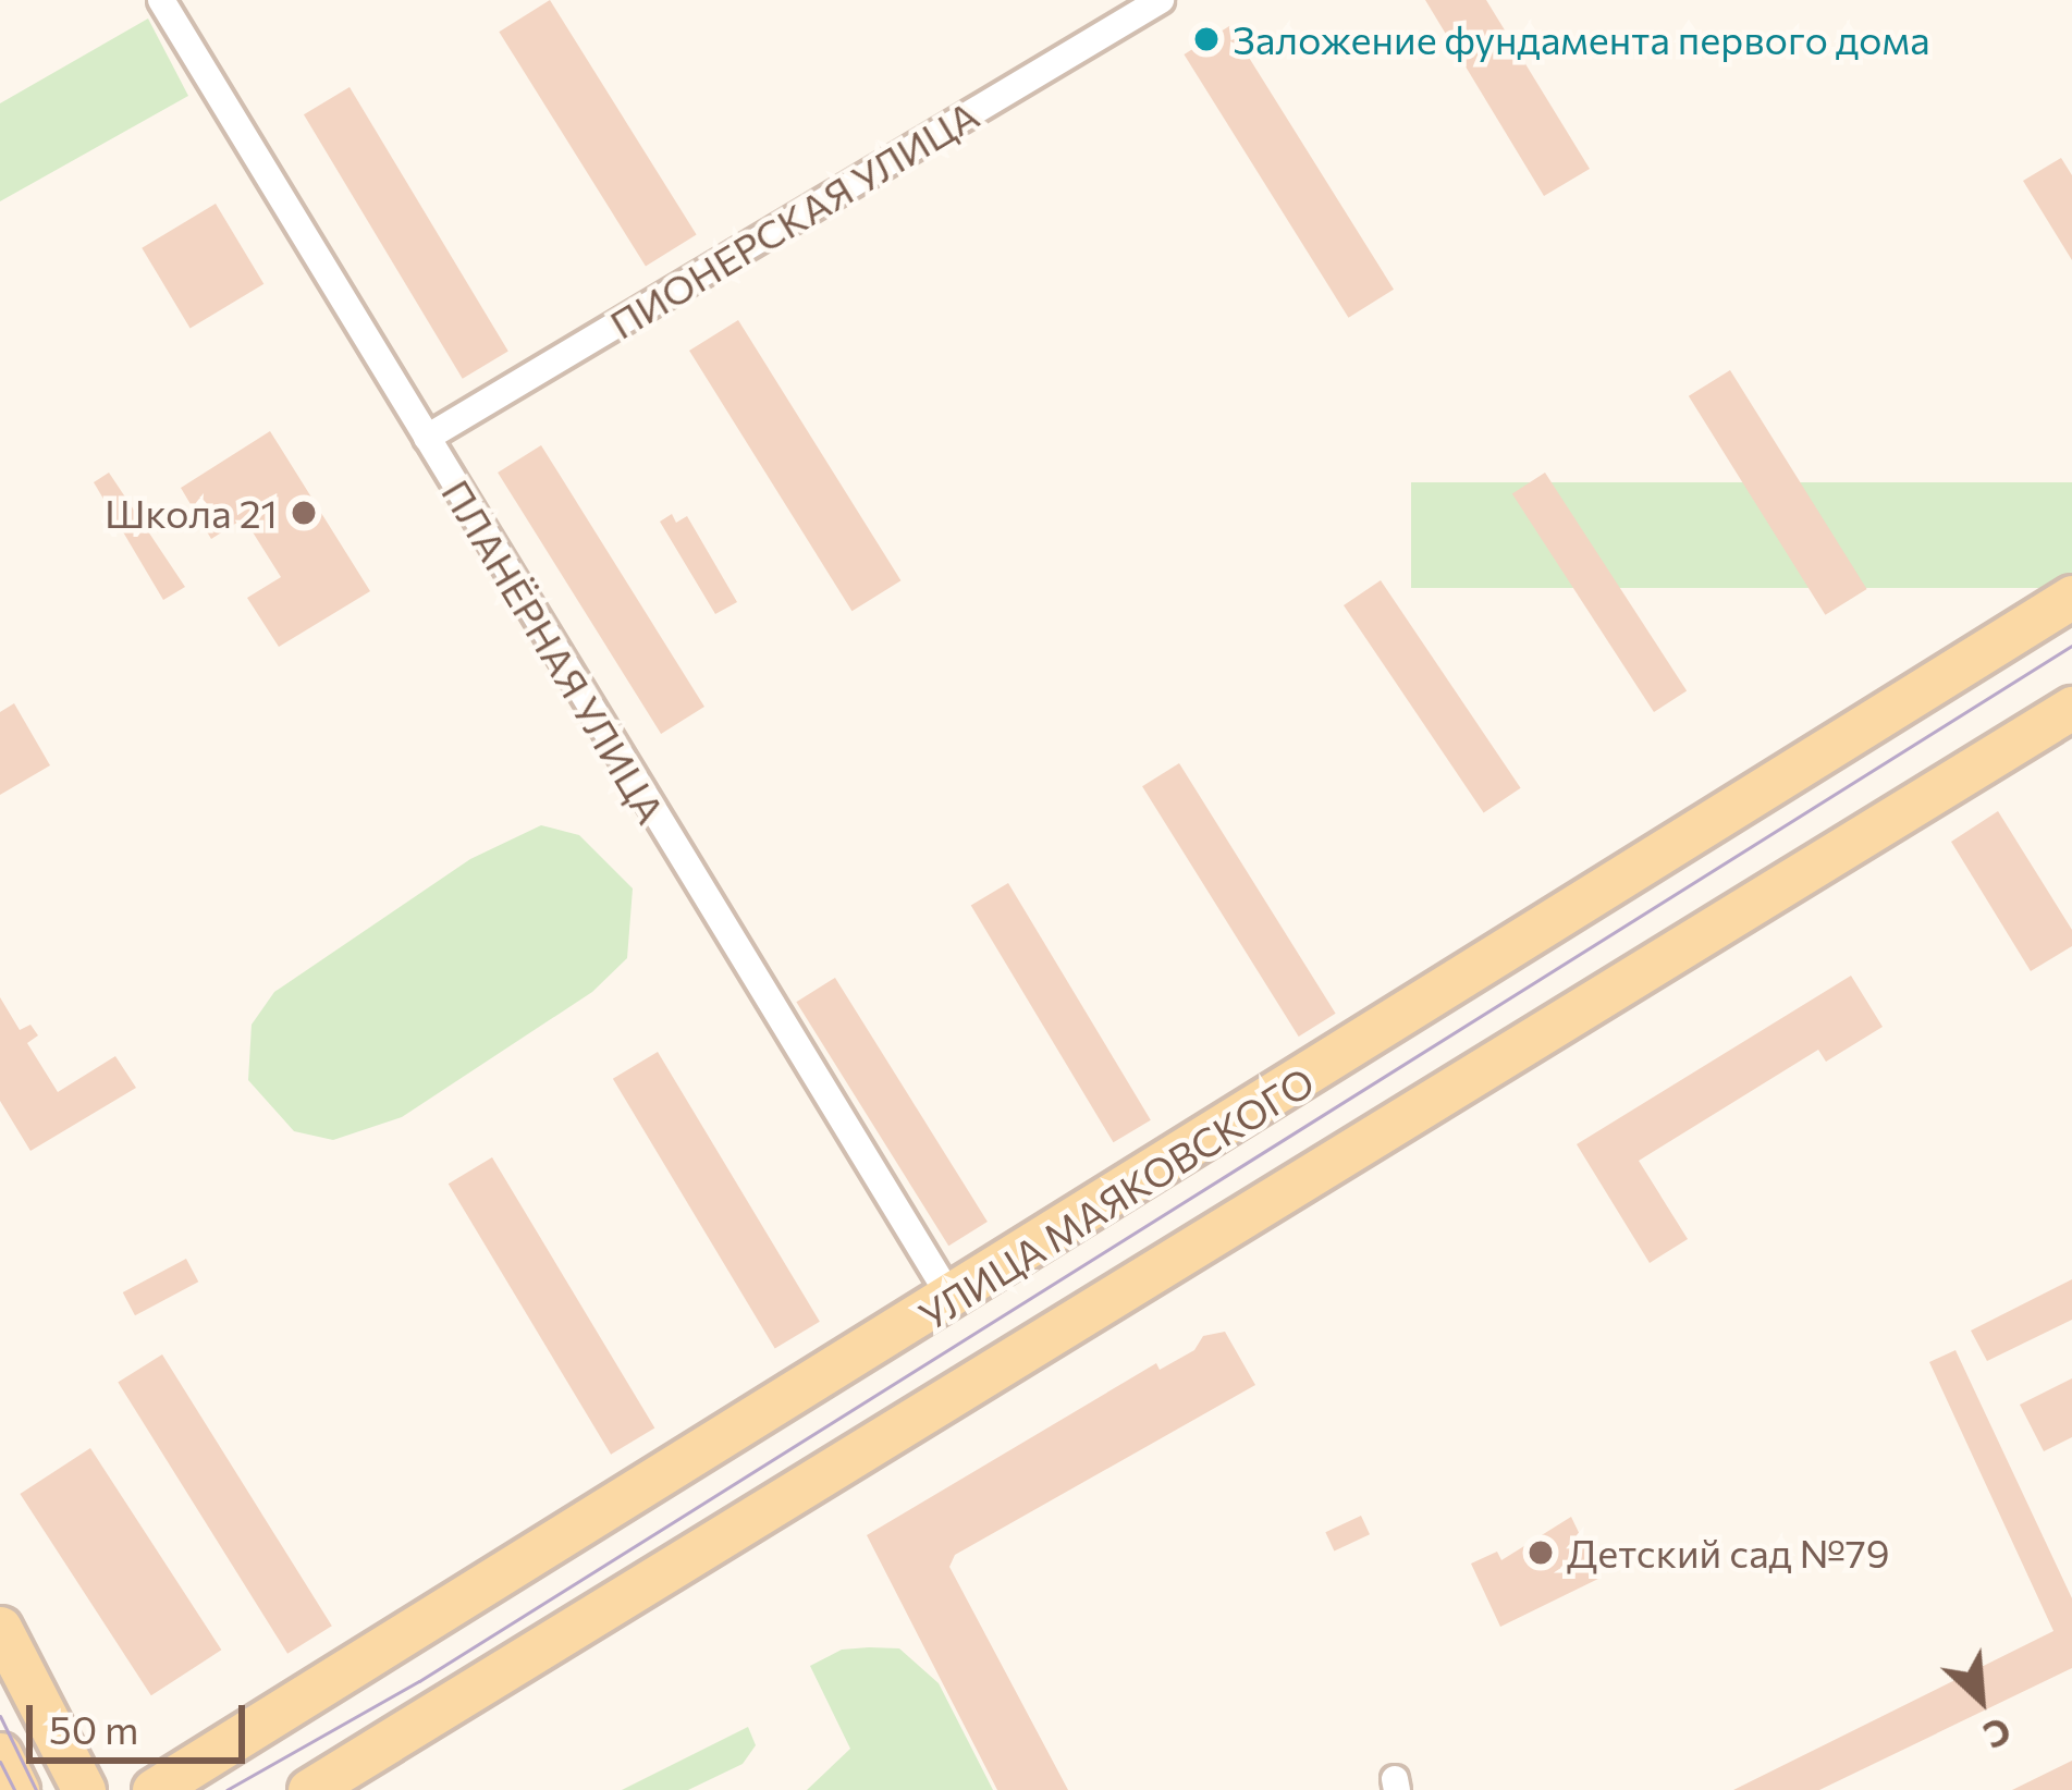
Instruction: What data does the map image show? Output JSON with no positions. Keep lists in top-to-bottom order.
{
  "streets": {
    "main road": ["УЛИЦА МАЯКОВСКОГО"],
    "street": ["ПИОНЕРСКАЯ УЛИЦА", "ПЛАНЁРНАЯ УЛИЦА"]
  },
  "crossings": [
    ["ПИОНЕРСКАЯ УЛИЦА", "ПЛАНЁРНАЯ УЛИЦА"],
    ["ПЛАНЁРНАЯ УЛИЦА", "УЛИЦА МАЯКОВСКОГО"]
  ],
  "places": ["Заложение фундамента первого дома", "Школа 21", "Детский сад №79"],
  "scale_bar": "50 m",
  "north": "bottom right"
}
